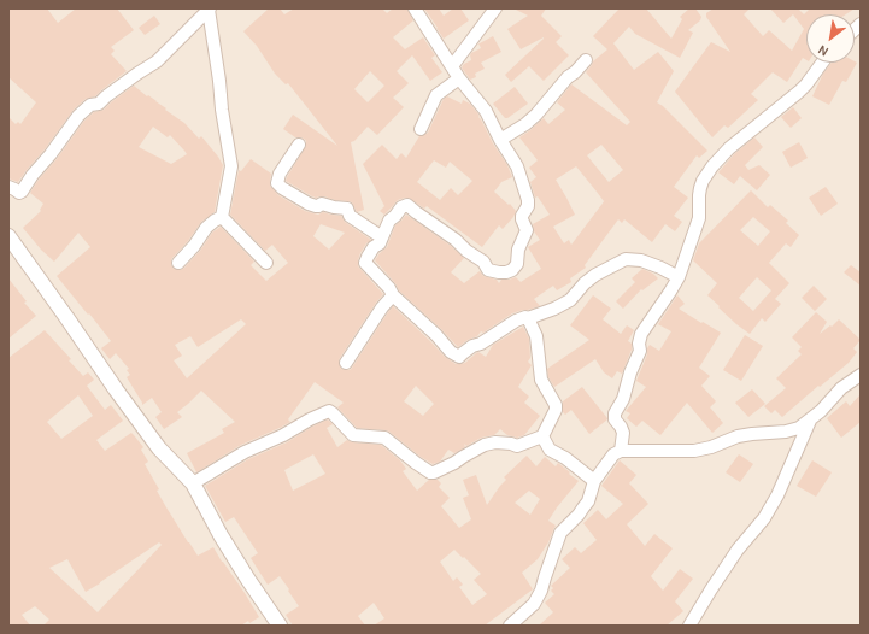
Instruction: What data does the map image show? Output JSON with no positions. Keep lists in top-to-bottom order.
{
  "north": "bottom left"
}
